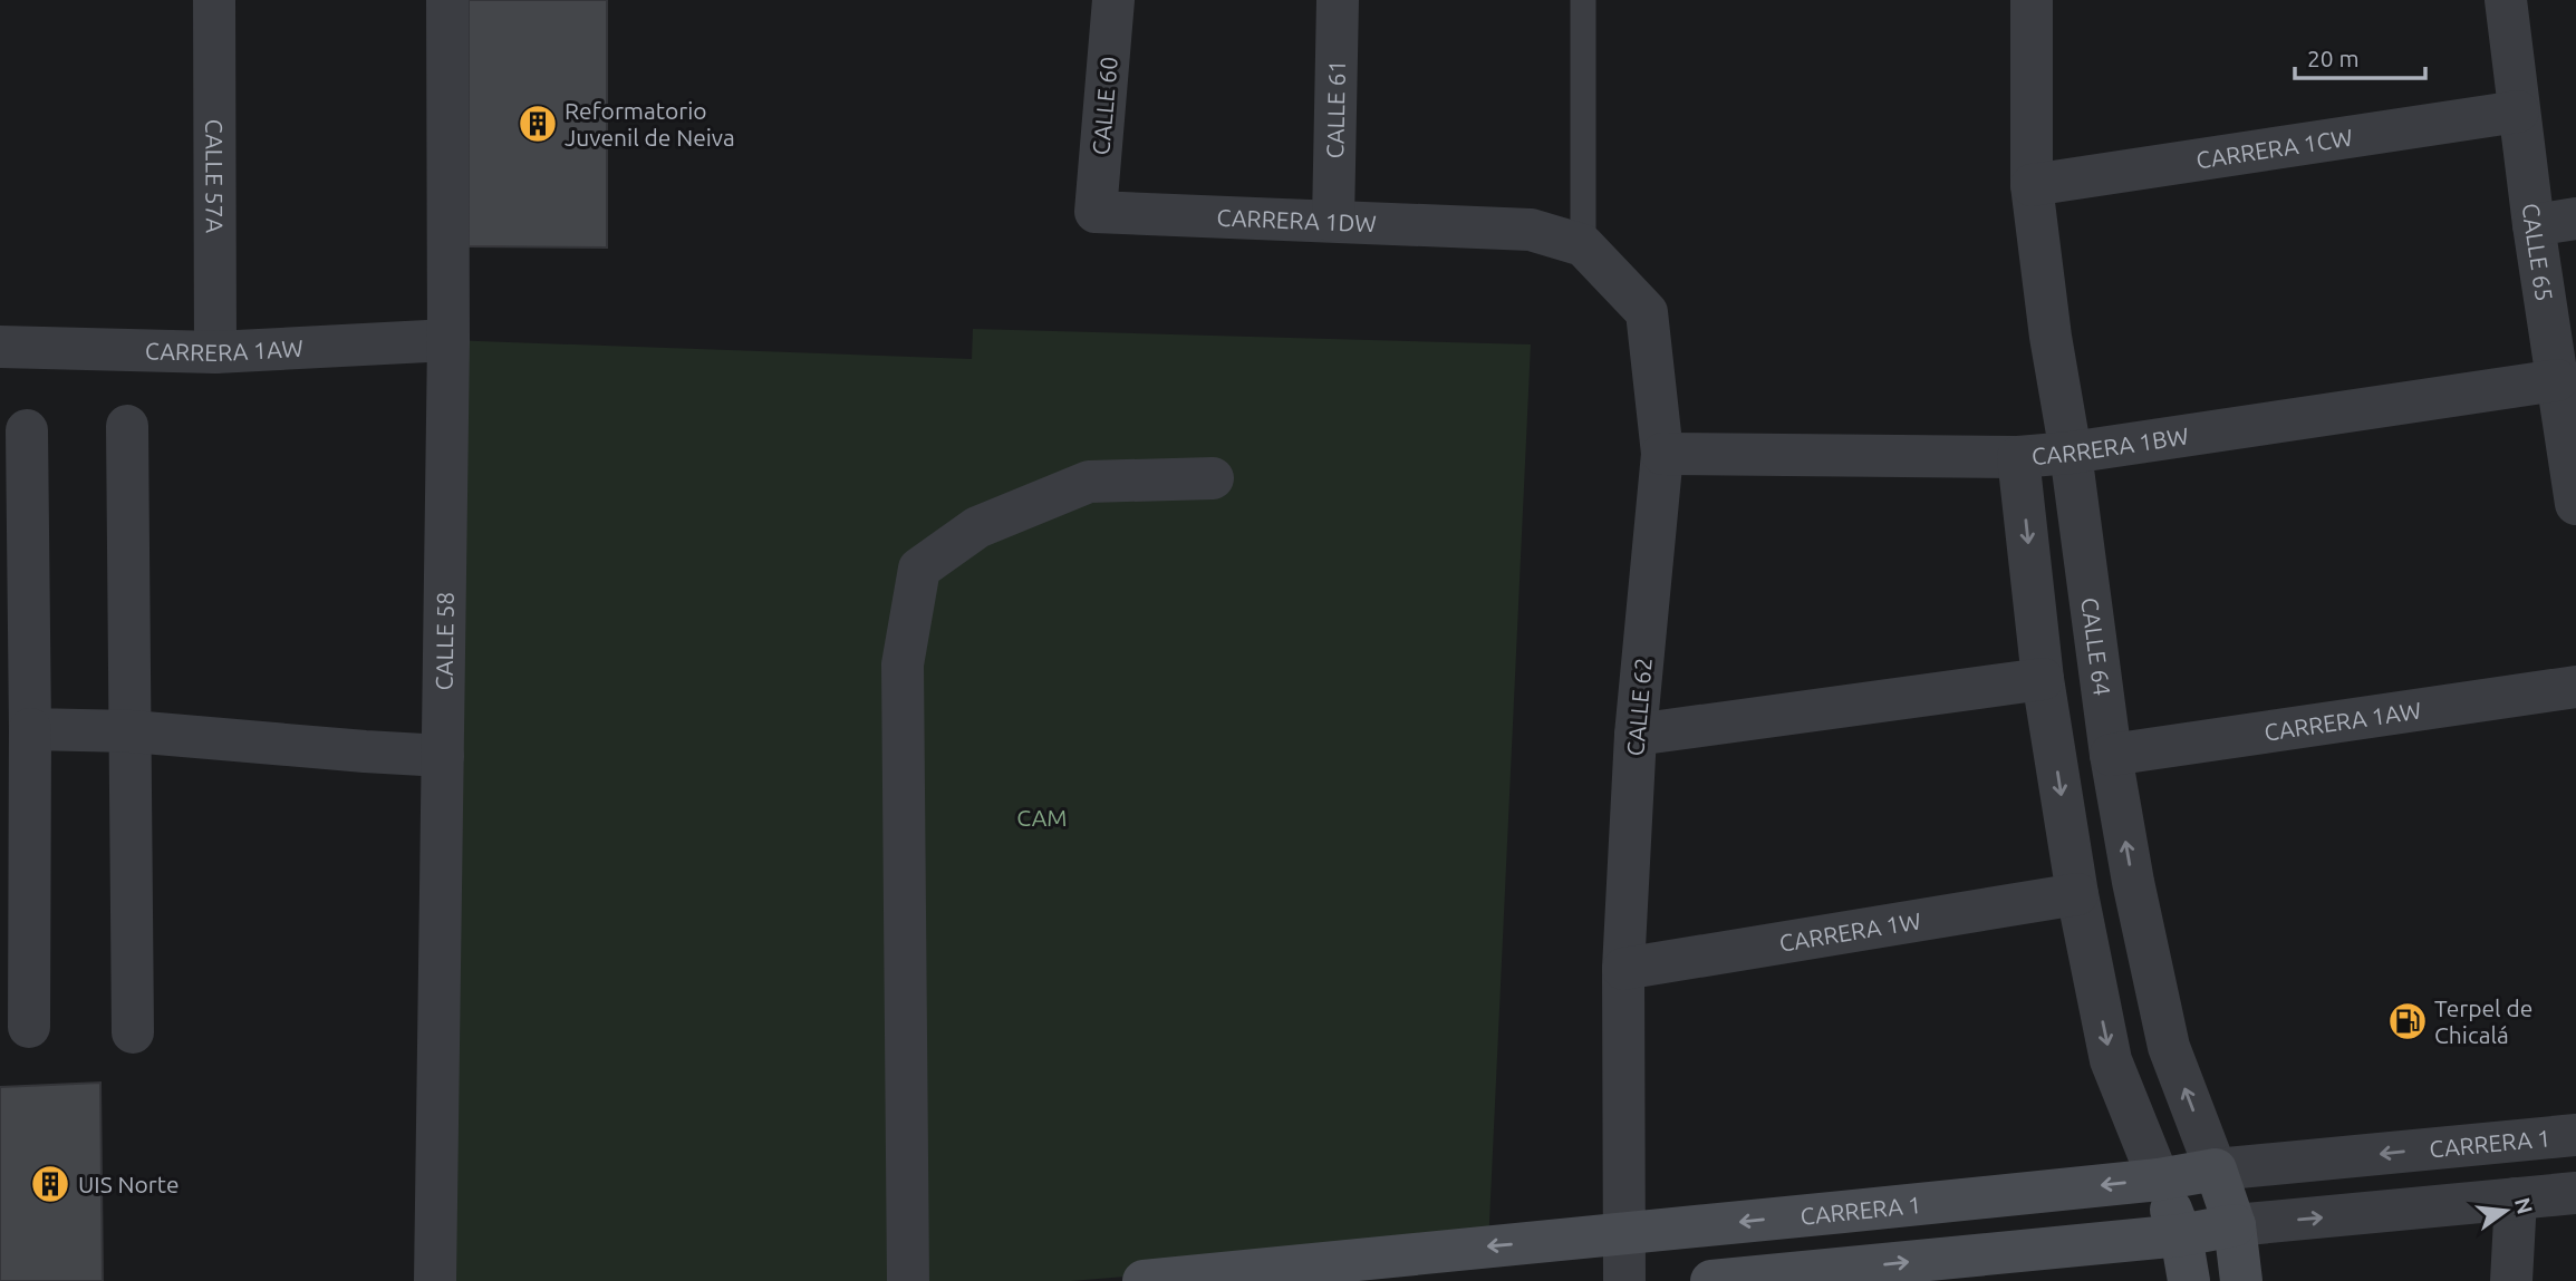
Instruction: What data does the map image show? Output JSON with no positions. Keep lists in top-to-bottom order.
{
  "streets": {
    "main road": ["CALLE 64", "CARRERA 1"],
    "street": [
      "CALLE 60",
      "CALLE 61",
      "CARRERA 1CW",
      "CALLE 57A",
      "CARRERA 1DW",
      "CALLE 65",
      "CARRERA 1AW",
      "CARRERA 1BW",
      "CALLE 58",
      "CALLE 62",
      "CARRERA 1W"
    ]
  },
  "crossings": [
    ["CALLE 60", "CARRERA 1DW"],
    ["CALLE 61", "CARRERA 1DW"],
    ["CARRERA 1CW", "CALLE 65"],
    ["CARRERA 1CW", "CALLE 64"],
    ["CALLE 57A", "CARRERA 1AW"],
    ["CARRERA 1DW", "CALLE 62"],
    ["CALLE 65", "CARRERA 1BW"],
    ["CARRERA 1AW", "CALLE 58"],
    ["CARRERA 1AW", "CALLE 64"],
    ["CARRERA 1BW", "CALLE 64"],
    ["CARRERA 1BW", "CALLE 62"],
    ["CALLE 64", "CARRERA 1"],
    ["CALLE 62", "CARRERA 1W"],
    ["CALLE 62", "CARRERA 1"]
  ],
  "one_way": ["CARRERA 1"],
  "parks": ["CAM"],
  "places": {
    "building": ["Reformatorio Juvenil de Neiva", "UIS Norte"],
    "fuel station": ["Terpel de Chicalá"]
  },
  "scale_bar": "20 m",
  "north": "right"
}
